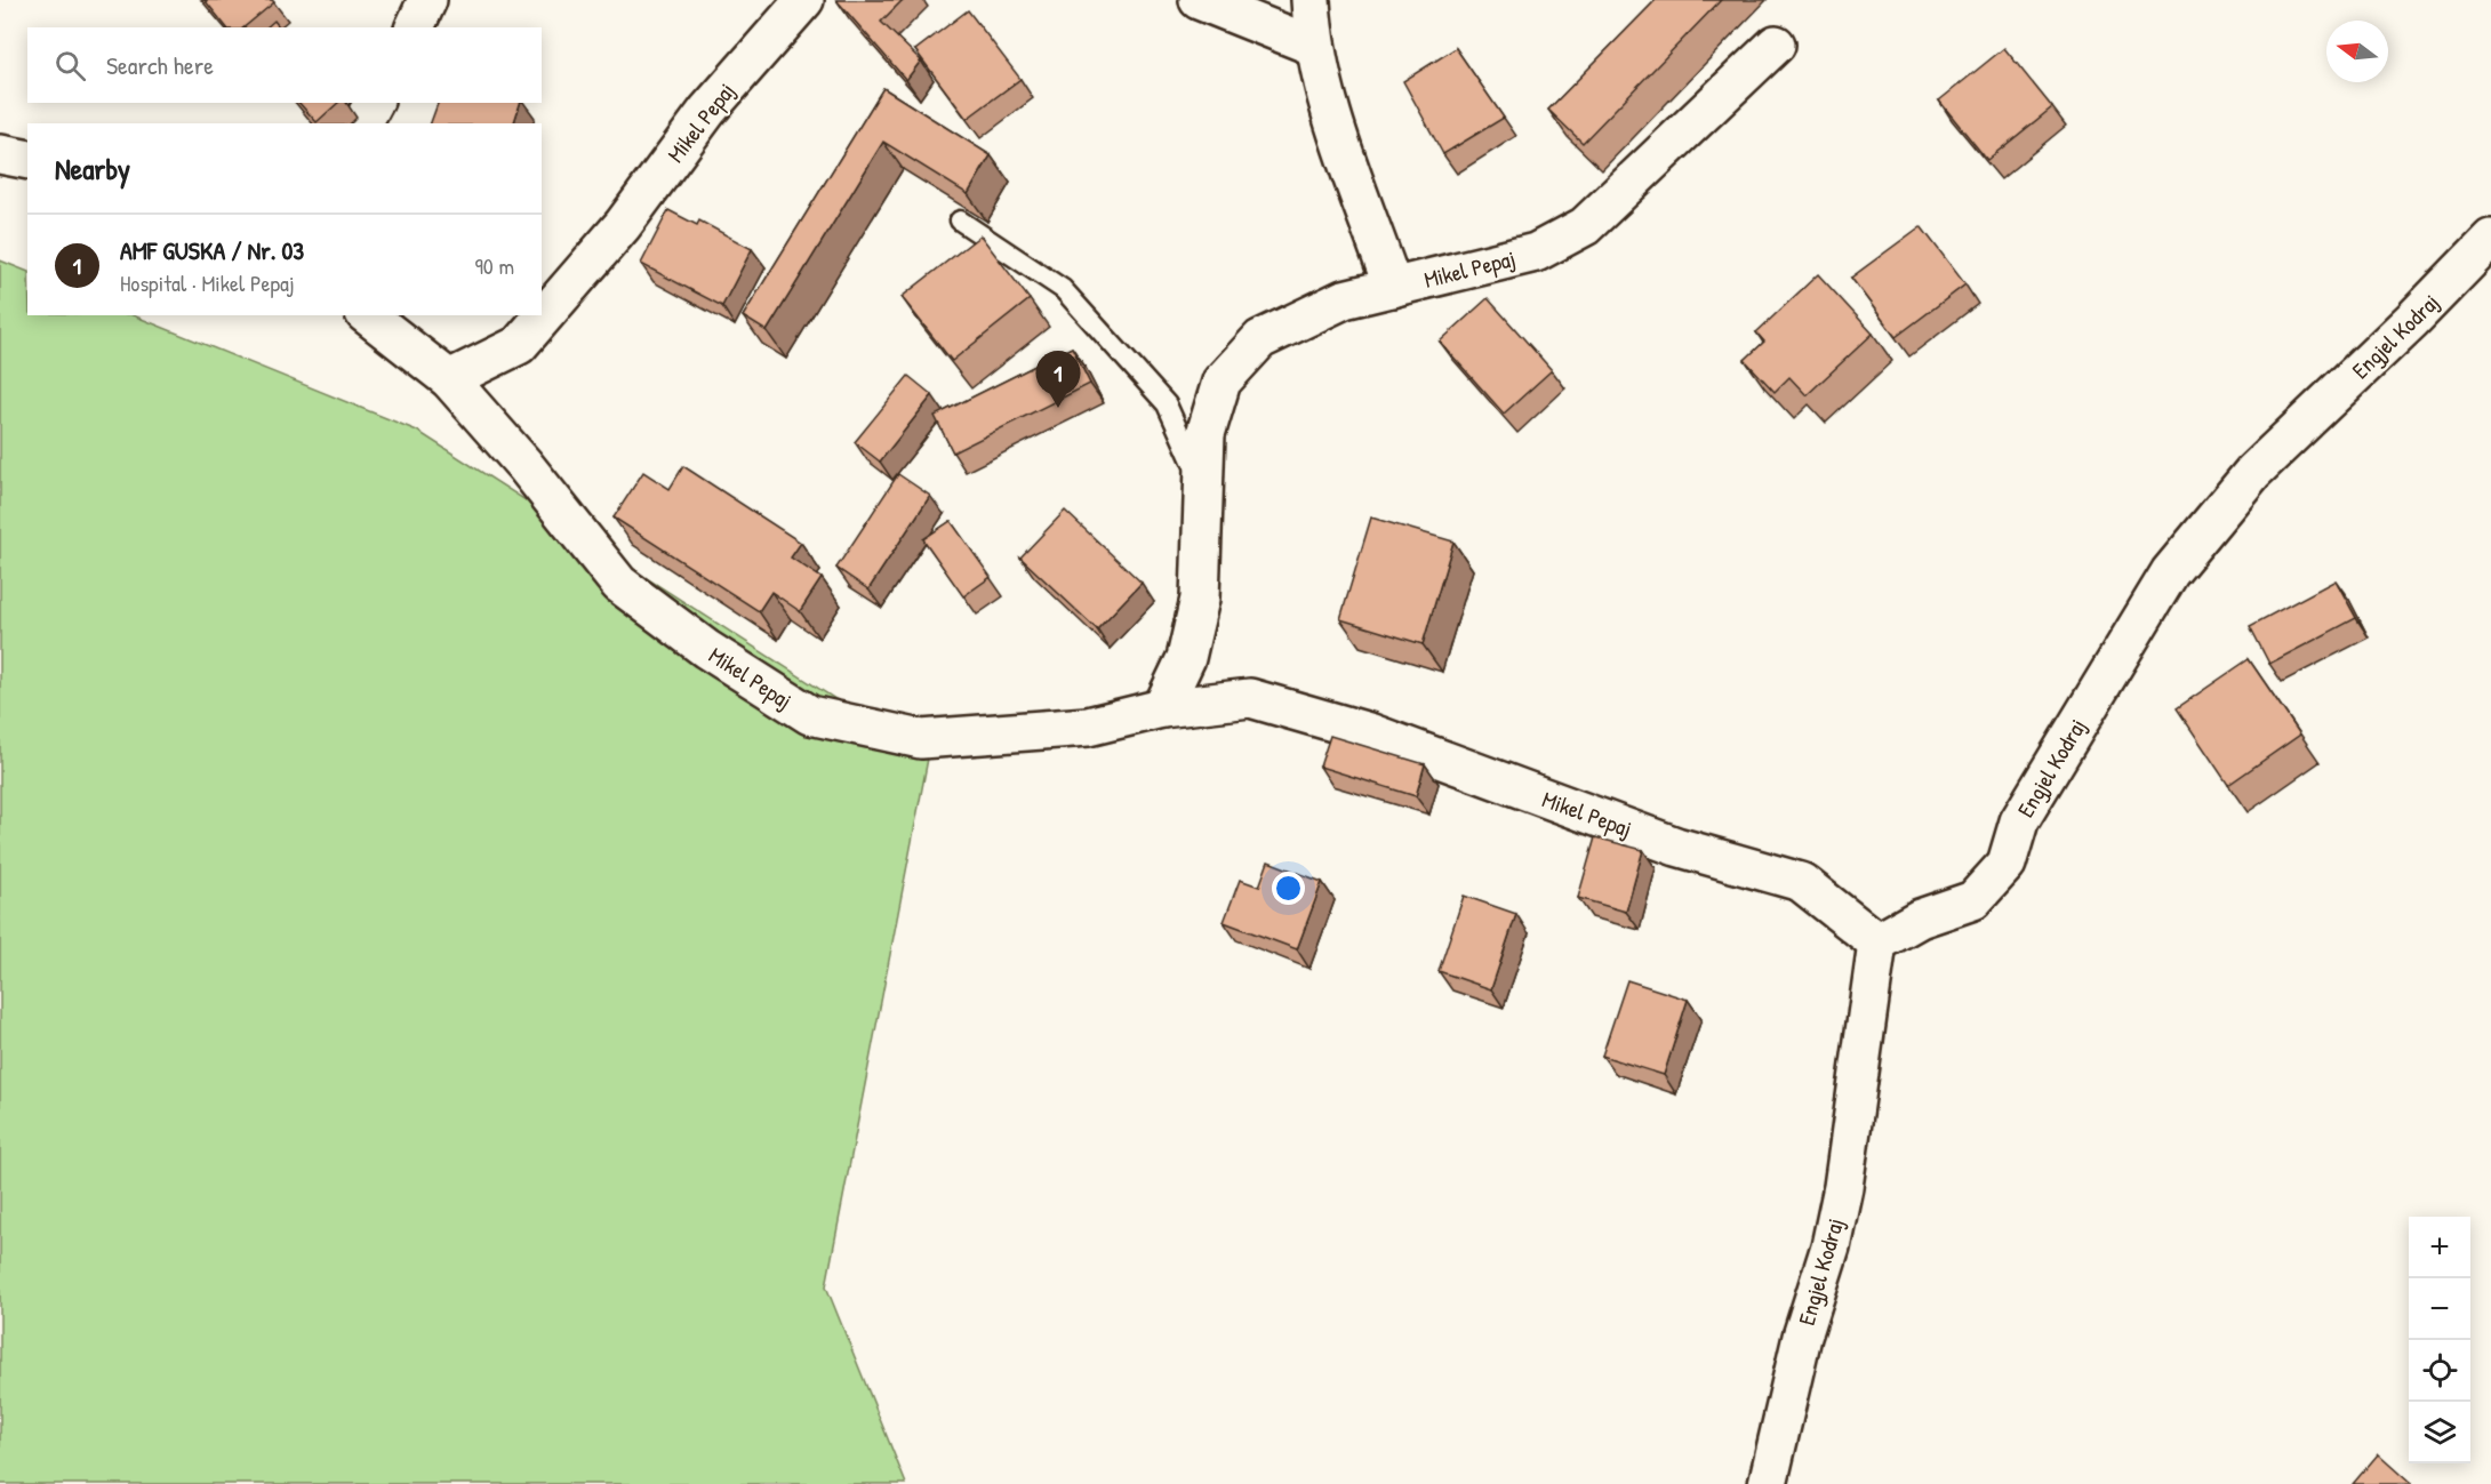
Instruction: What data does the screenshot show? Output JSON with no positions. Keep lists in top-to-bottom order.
{
  "streets": {
    "street": ["Mikel Pepaj", "Engjel Kodraj"]
  },
  "crossings": [
    ["Mikel Pepaj", "Engjel Kodraj"]
  ],
  "north": "left",
  "page": {
    "search": "Search here",
    "heading": "Nearby",
    "list": [
      {
        "mark": "1",
        "name": "AMF GUSKA / Nr. 03",
        "note": "Hospital · Mikel Pepaj",
        "value": "90 m"
      }
    ],
    "pins": "1",
    "map_buttons": ["+", "−"]
  }
}
